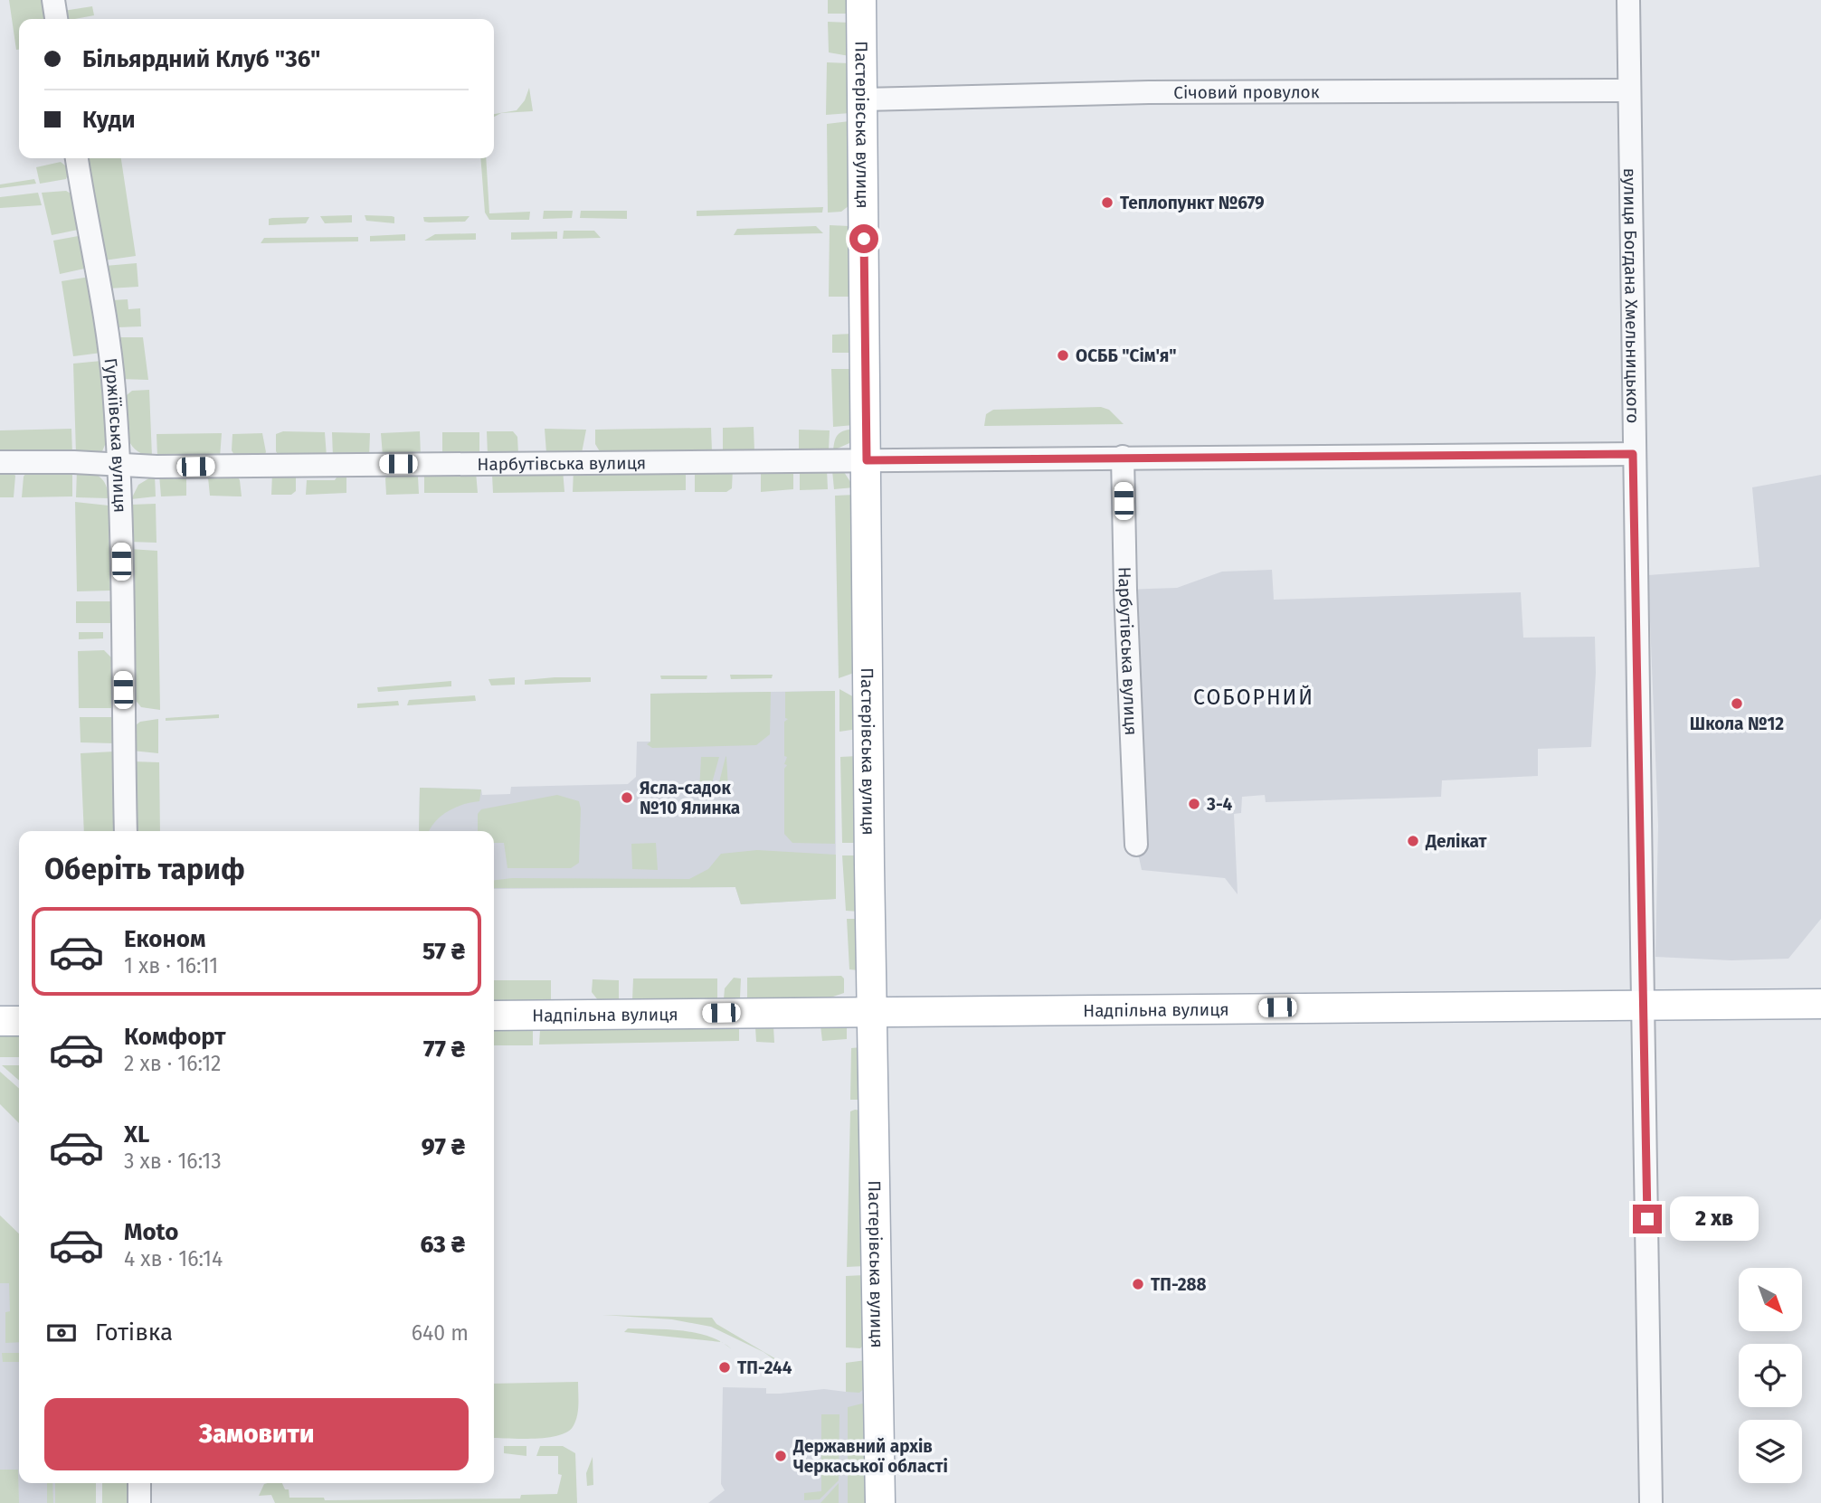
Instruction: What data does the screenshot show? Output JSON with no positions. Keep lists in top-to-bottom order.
{
  "streets": {
    "main road": ["Пастерівська вулиця", "Надпільна вулиця"],
    "street": [
      "Січовий провулок",
      "вулиця Богдана Хмельницького",
      "Гуржіївська вулиця",
      "Нарбутівська вулиця"
    ]
  },
  "crossings": [
    ["Січовий провулок", "Пастерівська вулиця"],
    ["Січовий провулок", "вулиця Богдана Хмельницького"],
    ["Пастерівська вулиця", "Нарбутівська вулиця"],
    ["Пастерівська вулиця", "Надпільна вулиця"],
    ["вулиця Богдана Хмельницького", "Нарбутівська вулиця"],
    ["вулиця Богдана Хмельницького", "Надпільна вулиця"],
    ["Гуржіївська вулиця", "Нарбутівська вулиця"]
  ],
  "districts": ["СОБОРНИЙ"],
  "places": [
    "Теплопункт №679",
    "ОСББ \"Сім'я\"",
    "Школа №12",
    "Ясла-садок №10 Ялинка",
    "3-4",
    "Делікат",
    "ТП-288",
    "ТП-244",
    "Державний архів Черкаської області"
  ],
  "north": "bottom right",
  "page": {
    "banner": ["Більярдний Клуб \"36\"", "Куди"],
    "heading": "Оберіть тариф",
    "list": [
      {
        "name": "Економ",
        "note": "1 хв · 16:11",
        "value": "57 ₴"
      },
      {
        "name": "Комфорт",
        "note": "2 хв · 16:12",
        "value": "77 ₴"
      },
      {
        "name": "XL",
        "note": "3 хв · 16:13",
        "value": "97 ₴"
      },
      {
        "name": "Moto",
        "note": "4 хв · 16:14",
        "value": "63 ₴"
      }
    ],
    "bubble": "2 хв",
    "pay": ["Готівка", "640 m"],
    "buttons": "Замовити"
  }
}
